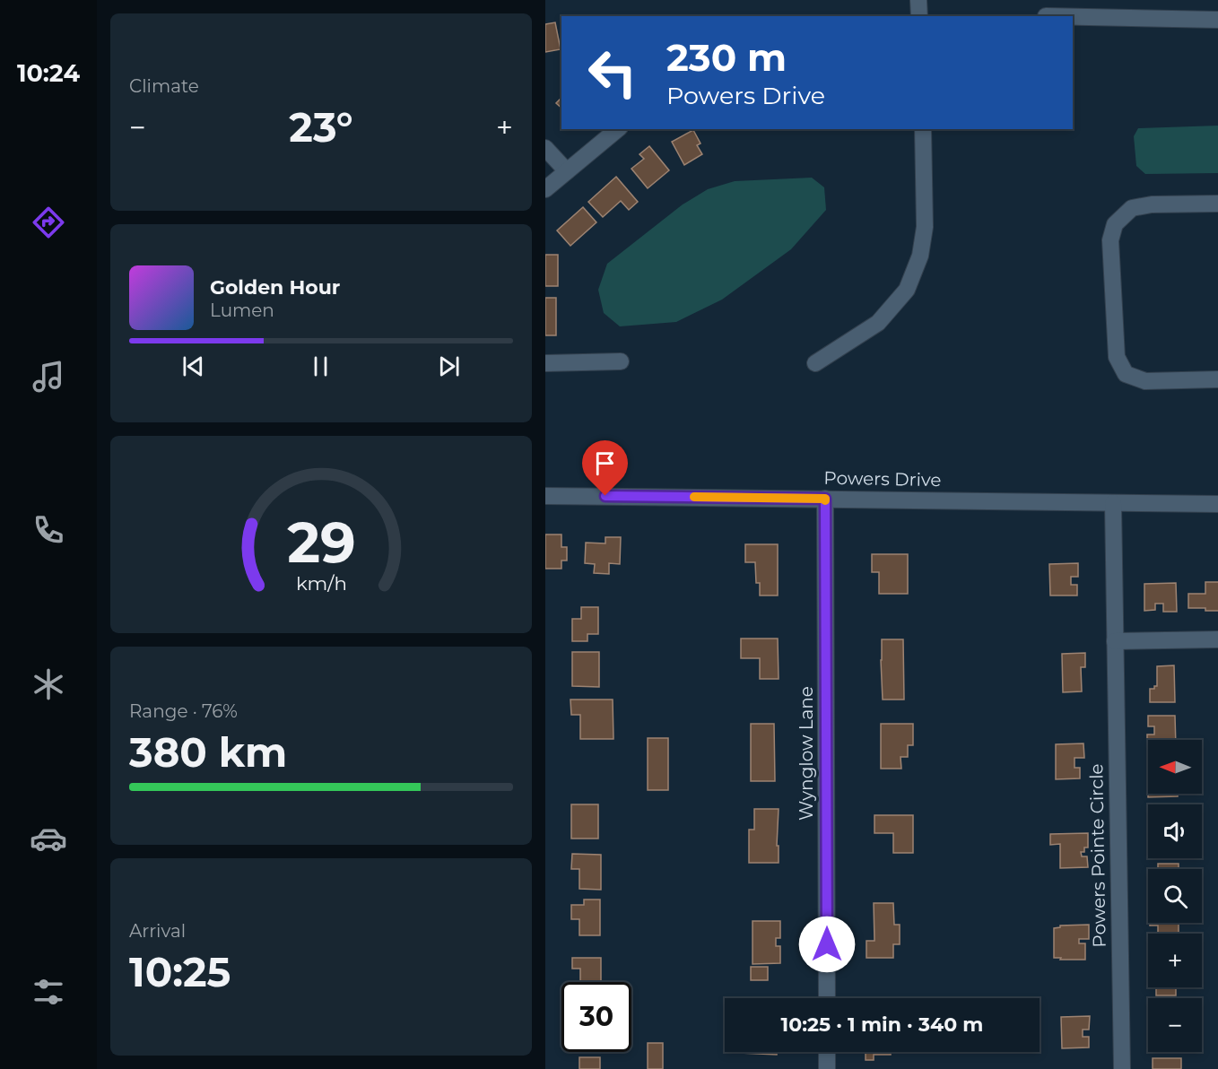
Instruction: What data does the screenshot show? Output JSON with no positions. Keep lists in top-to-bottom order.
{
  "streets": {
    "street": ["Powers Drive", "Wynglow Lane", "Powers Pointe Circle"]
  },
  "crossings": [
    ["Powers Drive", "Wynglow Lane"],
    ["Powers Drive", "Powers Pointe Circle"]
  ],
  "north": "left",
  "page": {
    "tabs": "10:24",
    "tile": [
      "Climate",
      ["Range · 76%", "380 km"],
      ["Arrival", "10:25"]
    ],
    "turn": ["230 m", "Powers Drive"],
    "heat": ["−", "23°", "+"],
    "song": ["Golden Hour", "Lumen"],
    "map_buttons": ["+", "−"],
    "limit": "30",
    "trip": "10:25 · 1 min · 340 m",
    "gauge": ["29", "km/h"]
  }
}
